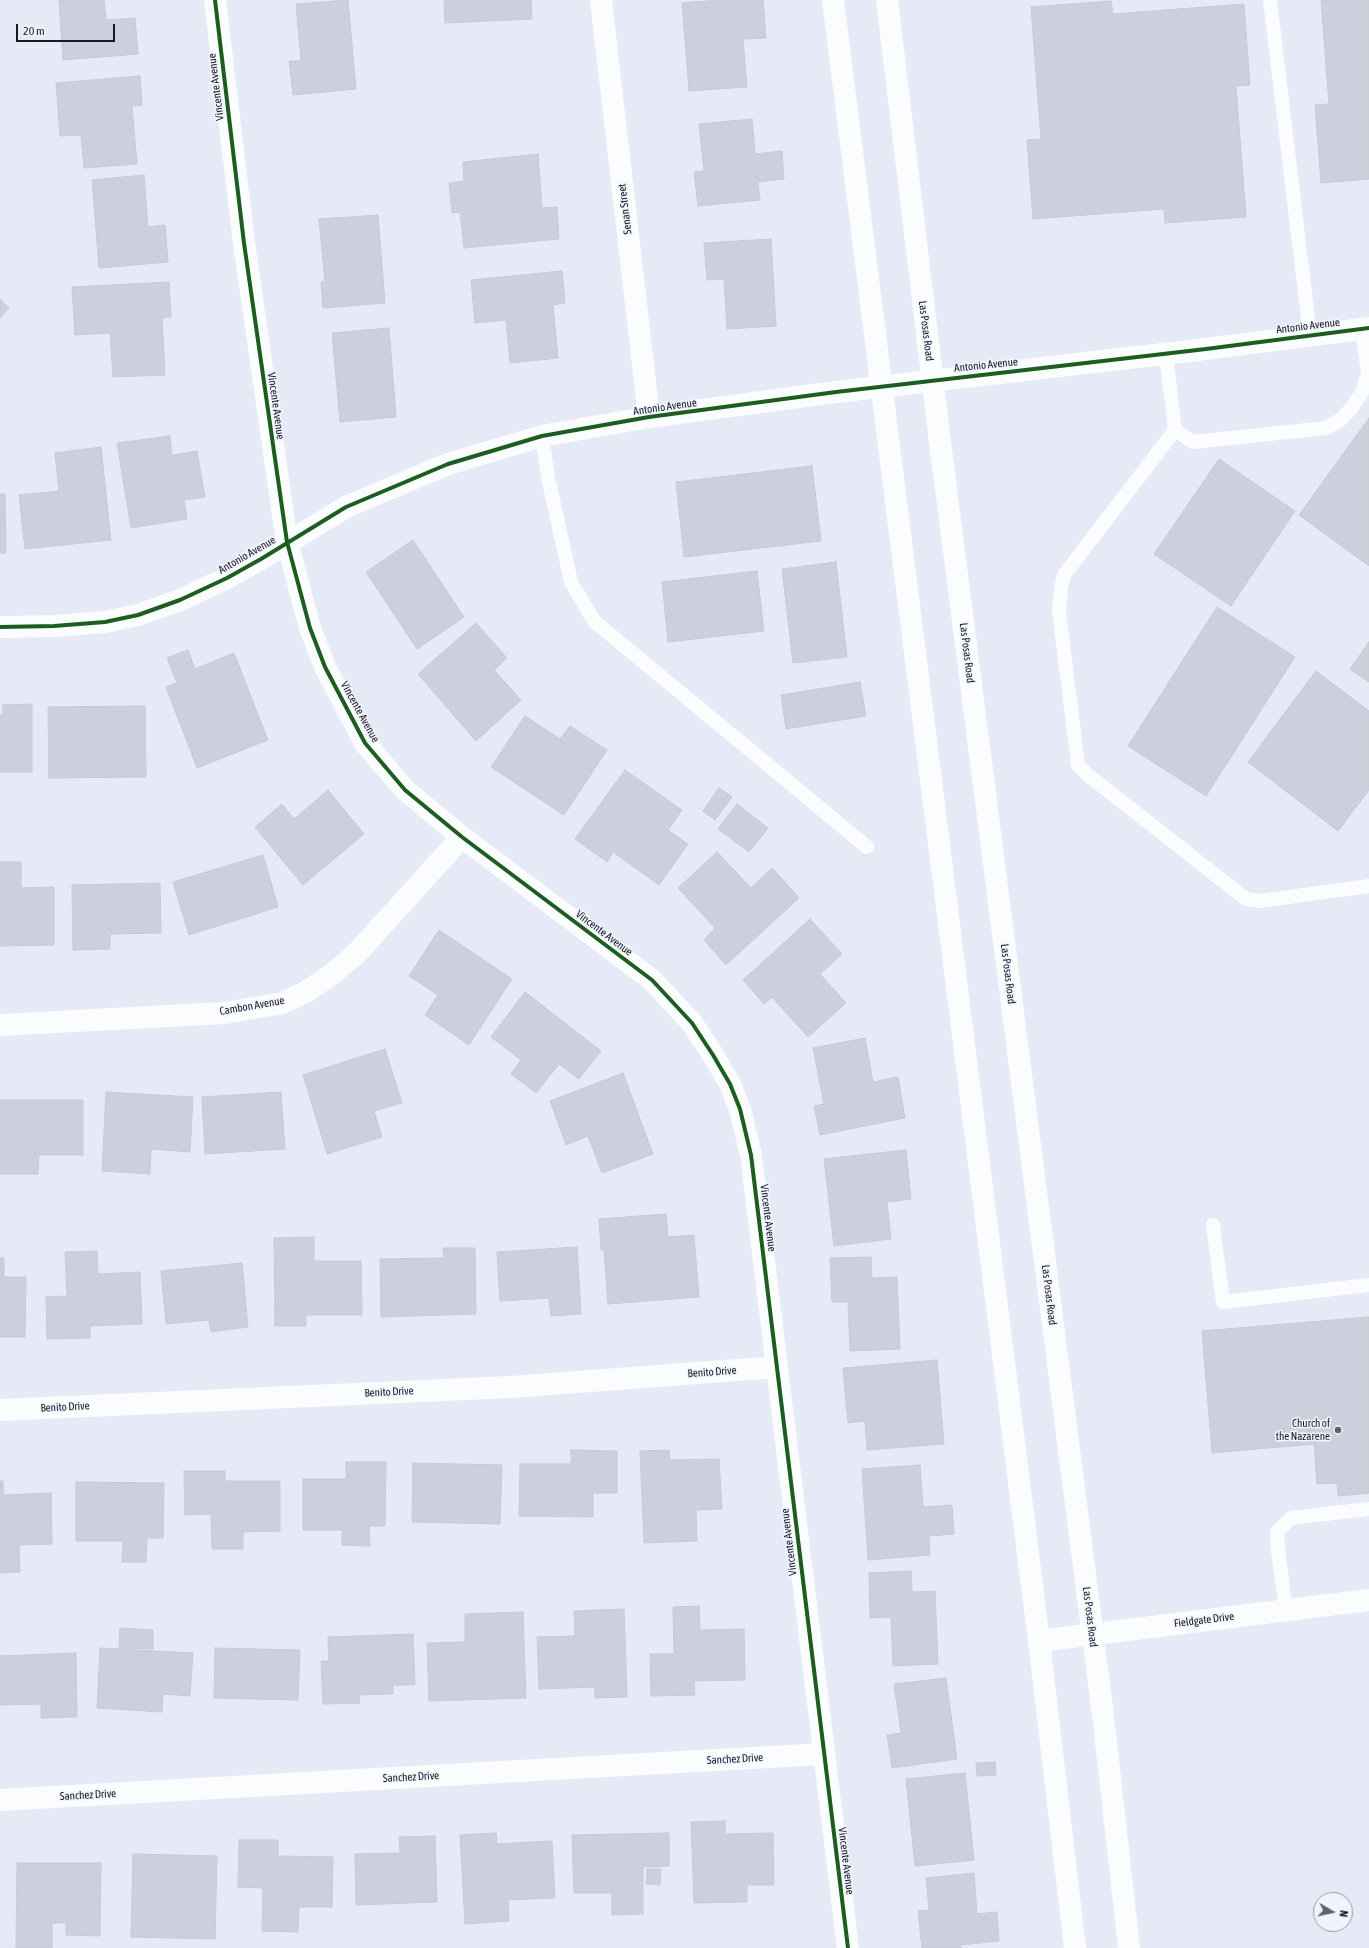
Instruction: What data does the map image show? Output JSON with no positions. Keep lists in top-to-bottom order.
{
  "streets": {
    "street": [
      "Vincente Avenue",
      "Senan Street",
      "Antonio Avenue",
      "Las Posas Road",
      "Cambon Avenue",
      "Benito Drive",
      "Fieldgate Drive",
      "Sanchez Drive"
    ]
  },
  "crossings": [
    ["Vincente Avenue", "Antonio Avenue"],
    ["Vincente Avenue", "Cambon Avenue"],
    ["Vincente Avenue", "Benito Drive"],
    ["Vincente Avenue", "Sanchez Drive"],
    ["Senan Street", "Antonio Avenue"],
    ["Antonio Avenue", "Las Posas Road"],
    ["Las Posas Road", "Fieldgate Drive"]
  ],
  "places": ["Church of the Nazarene"],
  "scale_bar": "20 m",
  "north": "right"
}
